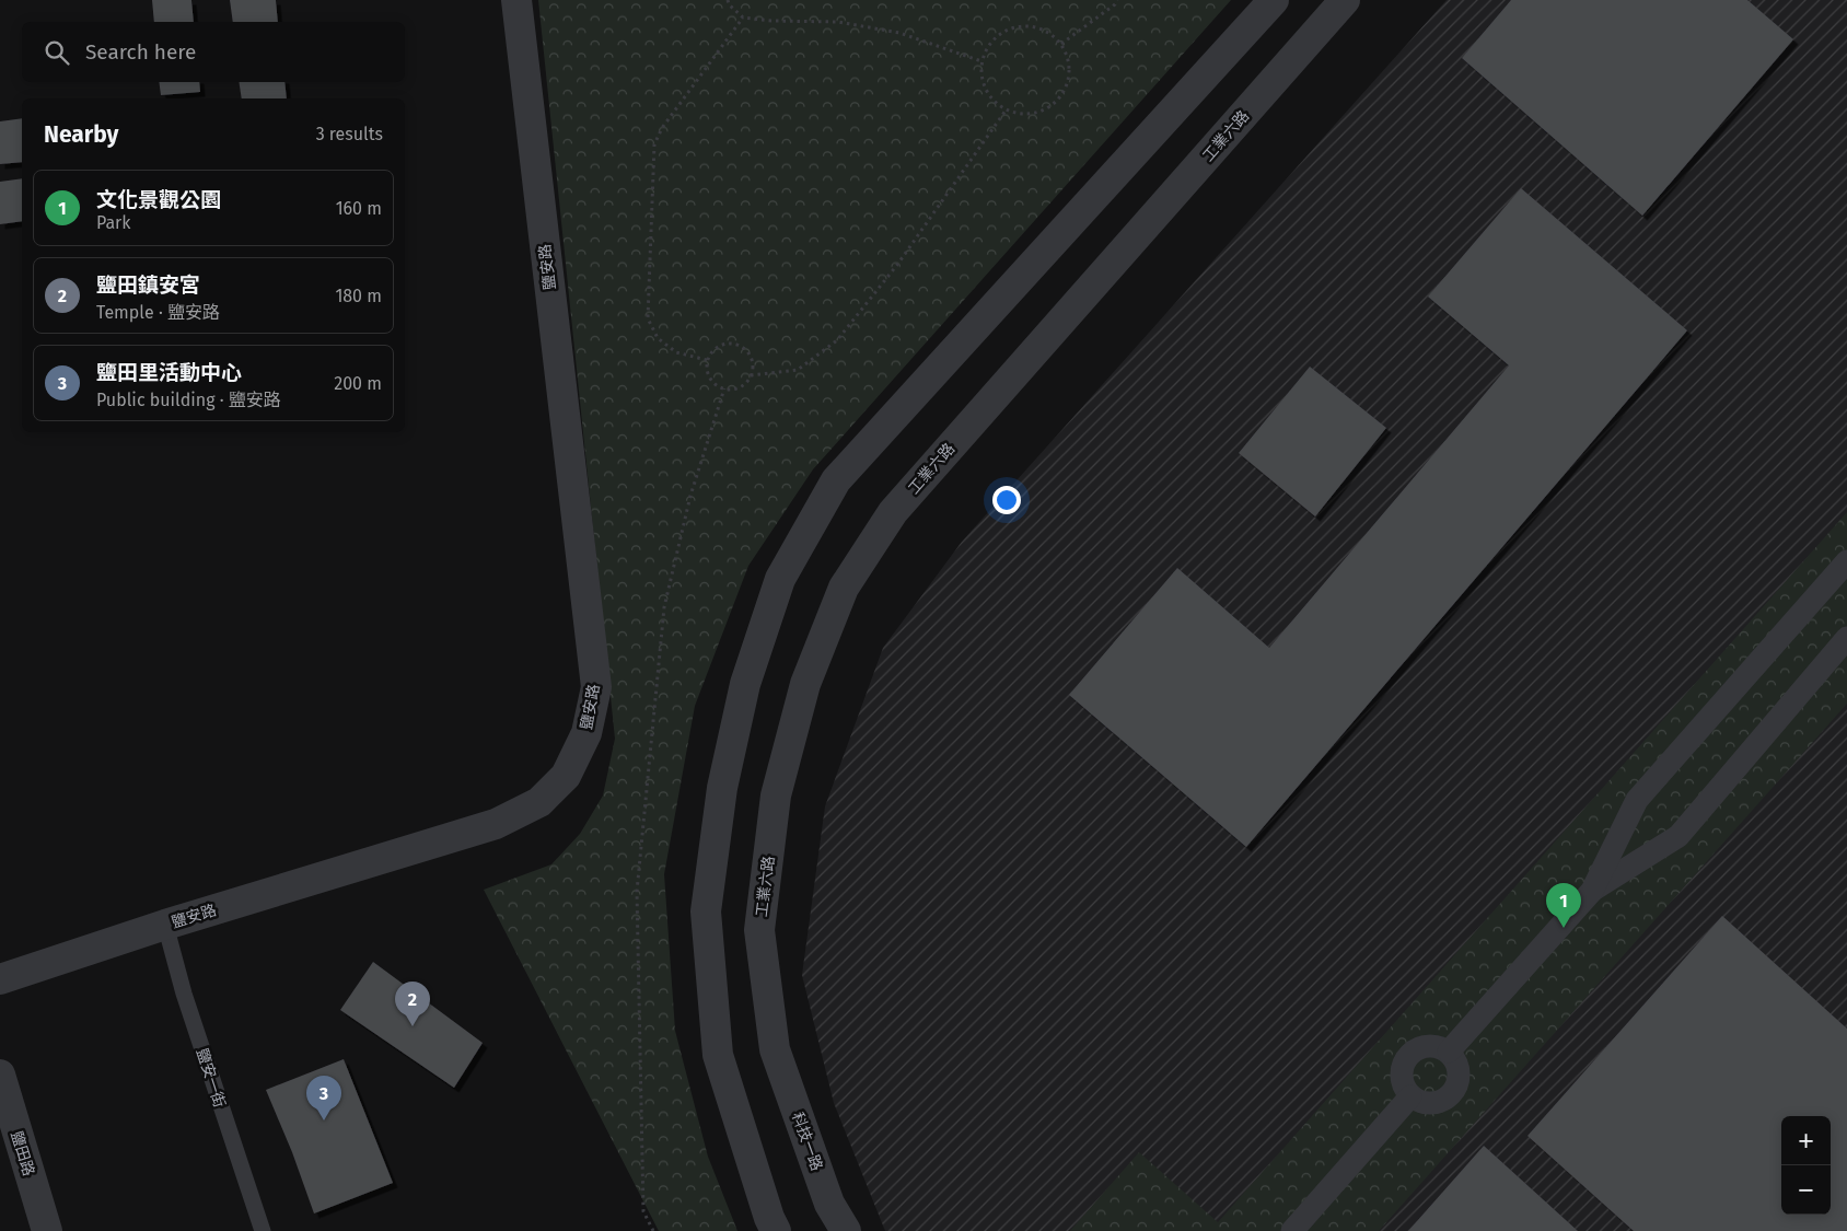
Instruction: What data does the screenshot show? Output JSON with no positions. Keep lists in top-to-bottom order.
{
  "streets": {
    "street": [
      "工業六路",
      "鹽安路",
      "科技一路",
      "鹽田路"
    ],
    "lane": ["鹽安一街"]
  },
  "crossings": [
    ["工業六路", "科技一路"],
    ["鹽安路", "鹽安一街"]
  ],
  "page": {
    "search": "Search here",
    "heading": ["Nearby", "3 results"],
    "list": [
      {
        "mark": "1",
        "name": "文化景觀公園",
        "note": "Park",
        "value": "160 m"
      },
      {
        "mark": "2",
        "name": "鹽田鎮安宮",
        "note": "Temple · 鹽安路",
        "value": "180 m"
      },
      {
        "mark": "3",
        "name": "鹽田里活動中心",
        "note": "Public building · 鹽安路",
        "value": "200 m"
      }
    ],
    "pins": ["1", "2", "3"],
    "map_buttons": ["+", "−"]
  }
}
